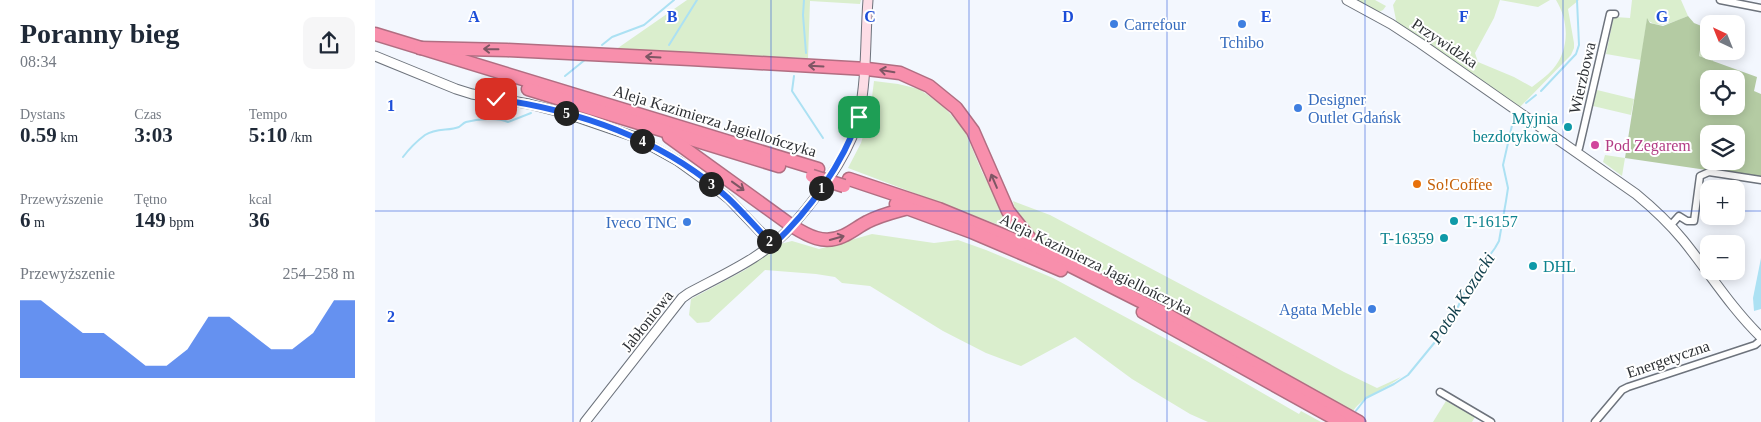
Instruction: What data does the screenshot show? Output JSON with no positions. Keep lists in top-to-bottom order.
{
  "streets": {
    "highway": ["Aleja Kazimierza Jagiellończyka"],
    "main road": ["Jabłoniowa"],
    "street": ["Przywidzka", "Wierzbowa", "Energetyczna"]
  },
  "crossings": [
    ["Przywidzka", "Wierzbowa"]
  ],
  "water": ["Potok Kozacki"],
  "places": [
    "Carrefour",
    "Tchibo",
    "Designer Outlet Gdańsk",
    "Myjnia bezdotykowa",
    "Pod Zegarem",
    "So!Coffee",
    "T-16157",
    "Iveco TNC",
    "T-16359",
    "DHL",
    "Agata Meble"
  ],
  "north": "top left",
  "page": {
    "heading": ["Poranny bieg", "08:34"],
    "map_buttons": ["+", "−"],
    "stats": [
      ["Dystans", "0.59 km"],
      ["Czas", "3:03"],
      ["Tempo", "5:10 /km"],
      ["Przewyższenie", "6 m"],
      ["Tętno", "149 bpm"],
      ["kcal", "36"]
    ],
    "pins": [
      "5",
      "4",
      "3",
      "1",
      "2"
    ],
    "chart": ["Przewyższenie", "254–258 m"]
  },
  "grid": {
    "columns": [
      "A",
      "B",
      "C",
      "D",
      "E",
      "F",
      "G"
    ],
    "rows": ["1", "2"]
  }
}
